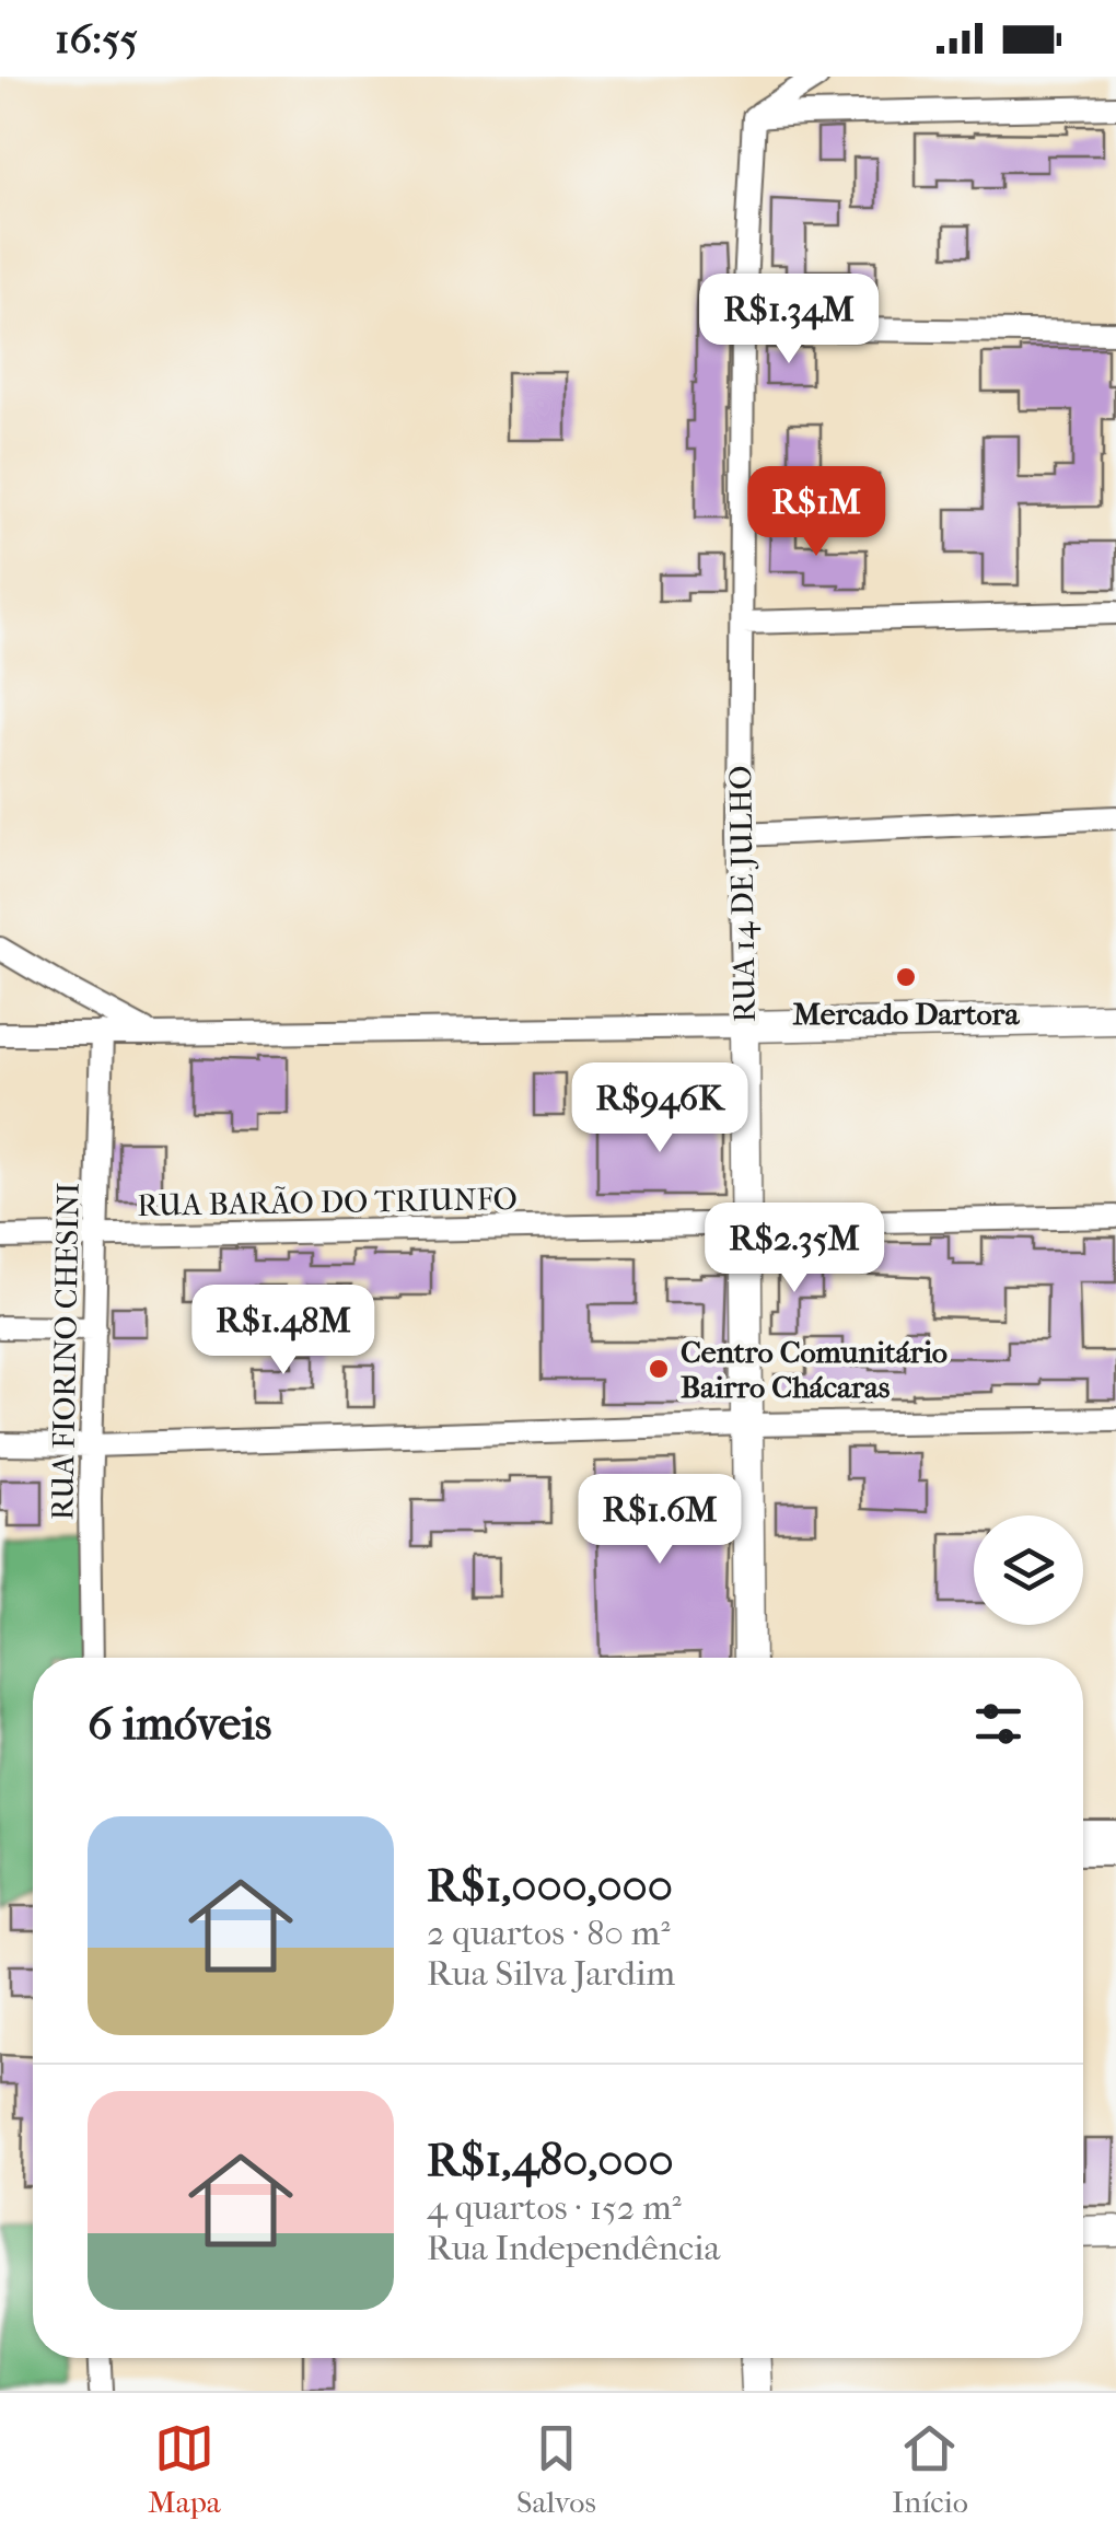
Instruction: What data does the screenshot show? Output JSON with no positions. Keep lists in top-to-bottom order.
{
  "streets": {
    "street": ["RUA 14 DE JULHO", "RUA BARÃO DO TRIUNFO", "RUA FIORINO CHESINI"]
  },
  "crossings": [
    ["RUA 14 DE JULHO", "RUA BARÃO DO TRIUNFO"],
    ["RUA BARÃO DO TRIUNFO", "RUA FIORINO CHESINI"]
  ],
  "places": ["Mercado Dartora", "Centro Comunitário Bairro Chácaras"],
  "page": {
    "status": "16:55",
    "price": [
      "R$1.34M",
      "R$1M",
      "R$946K",
      "R$2.35M",
      "R$1.48M",
      "R$1.6M"
    ],
    "heading": "6 imóveis",
    "list": [
      {
        "name": "R$1,000,000",
        "note": "2 quartos · 80 m² · Rua Silva Jardim"
      },
      {
        "name": "R$1,480,000",
        "note": "4 quartos · 152 m² · Rua Independência"
      }
    ],
    "tabs": ["Mapa", "Salvos", "Início"]
  }
}
